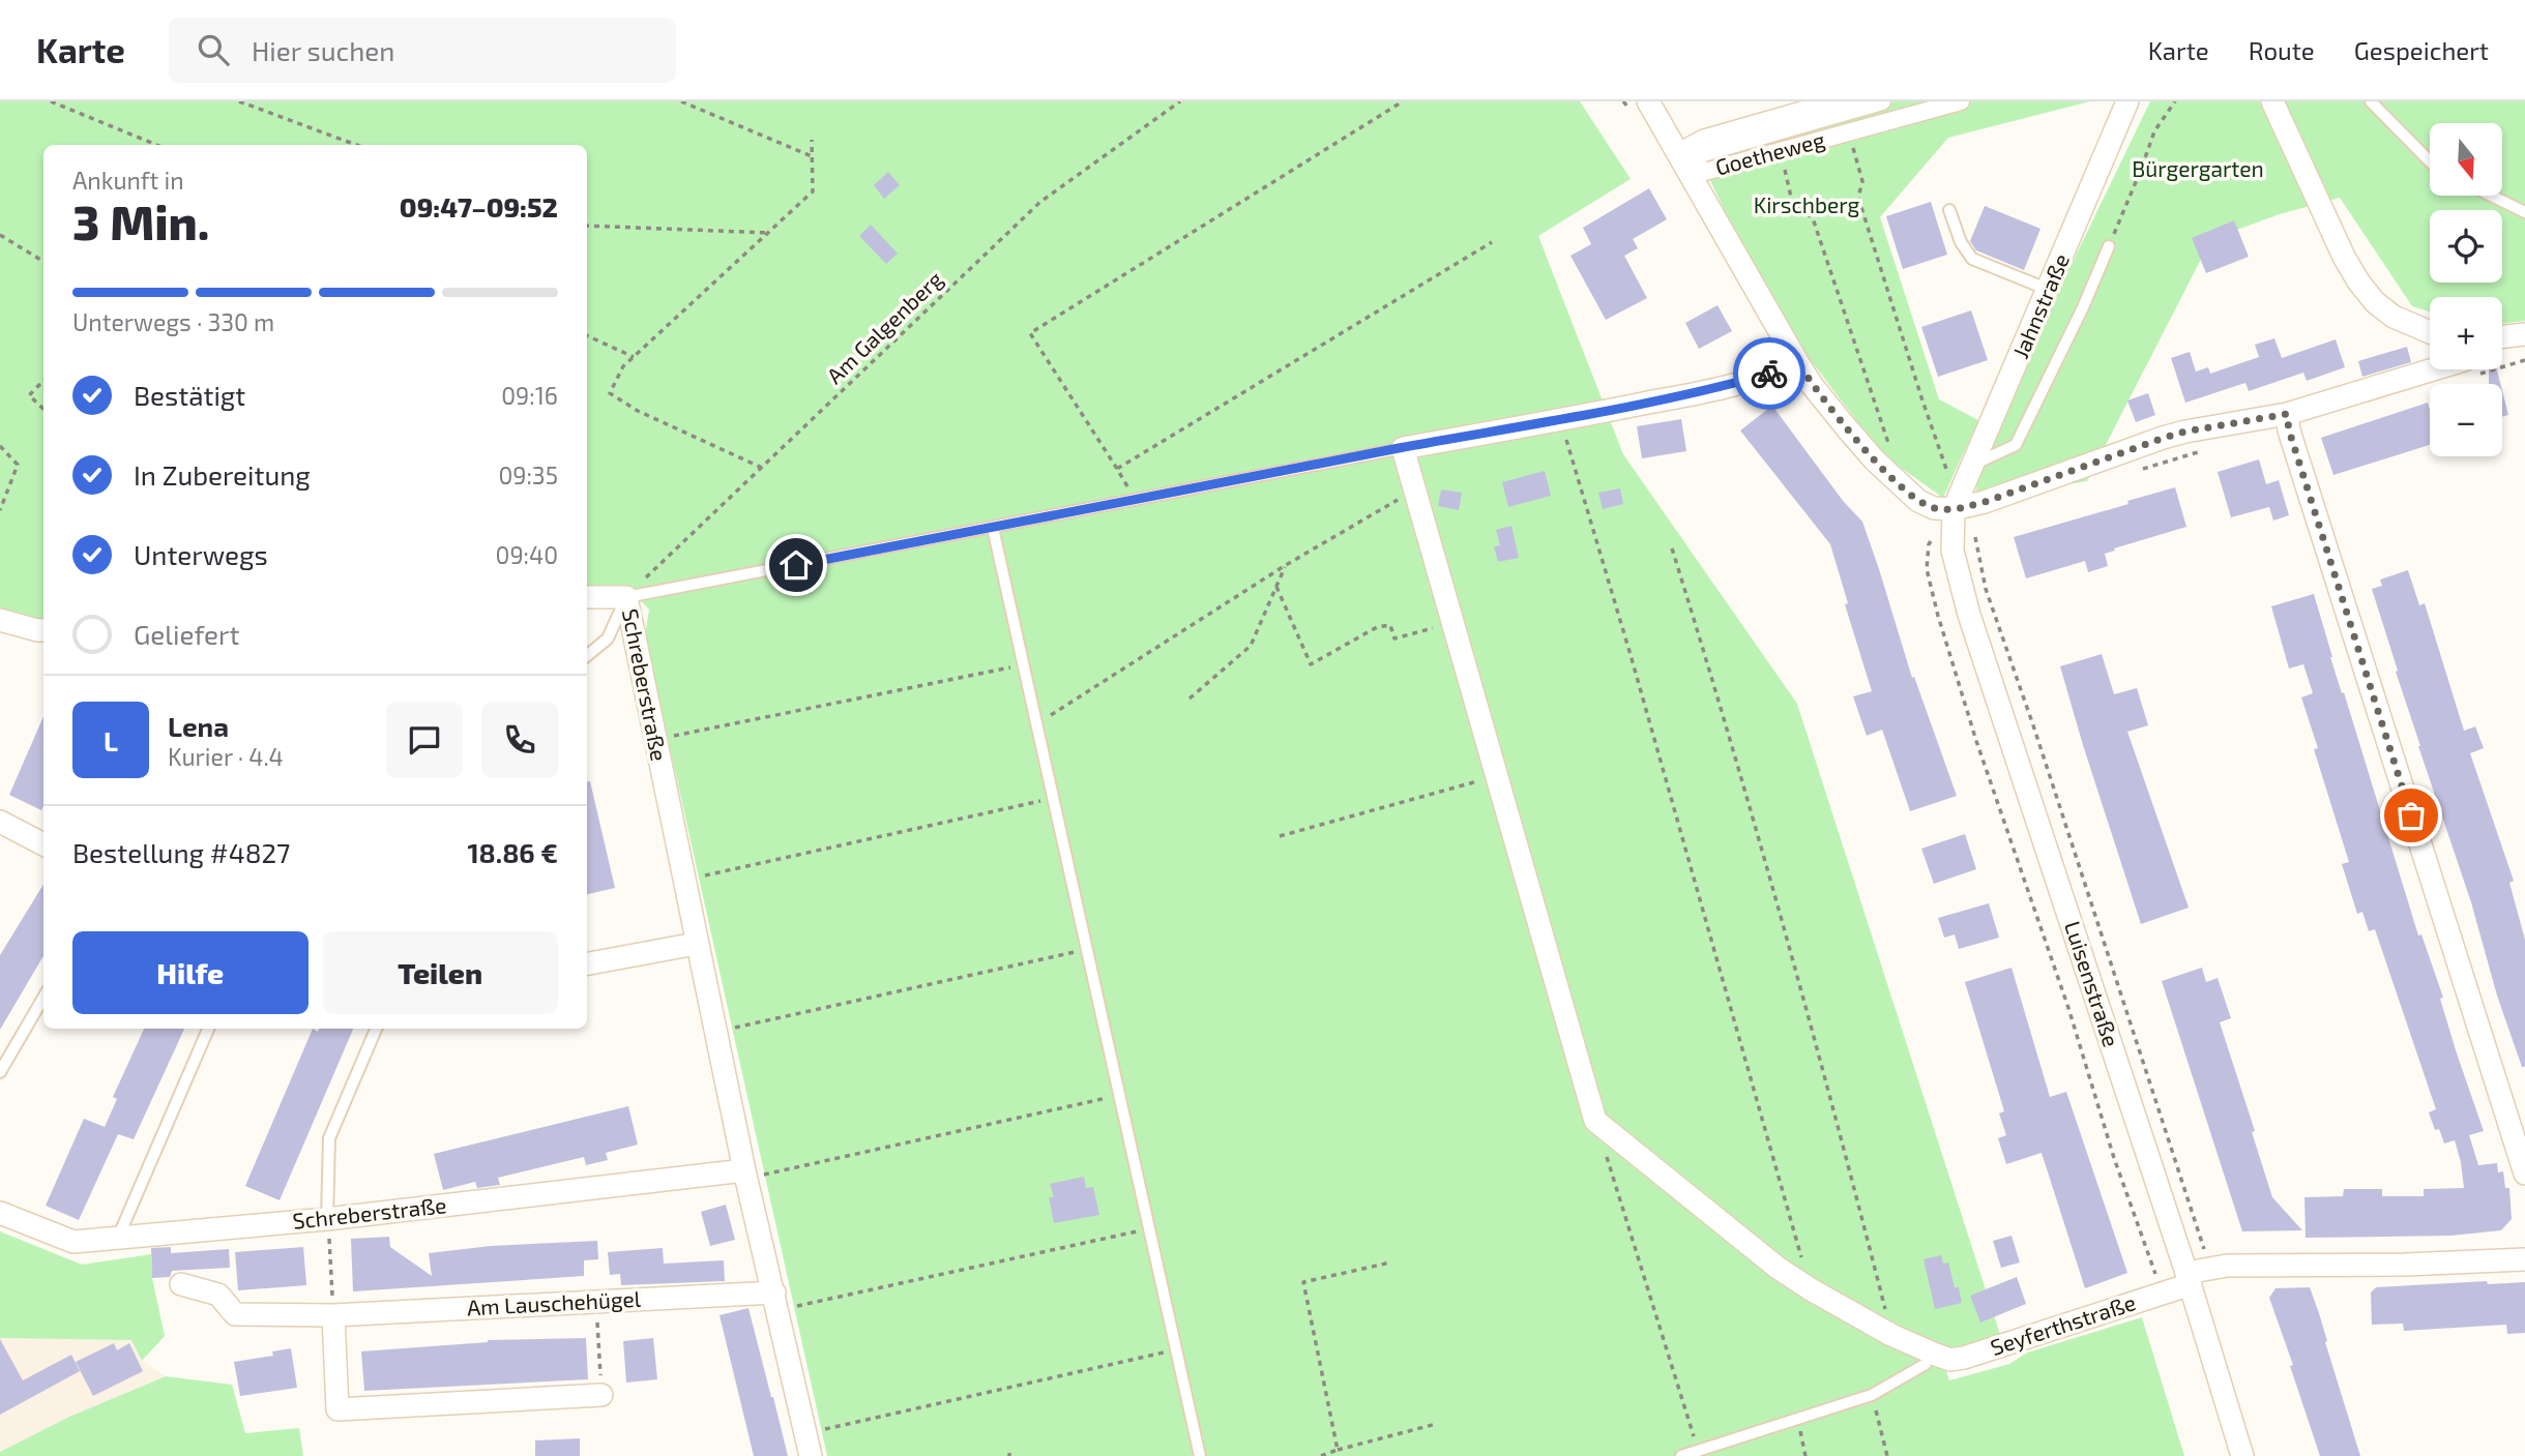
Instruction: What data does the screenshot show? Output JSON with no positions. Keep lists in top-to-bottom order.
{
  "streets": {
    "street": [
      "Goetheweg",
      "Jahnstraße",
      "Schreberstraße",
      "Luisenstraße",
      "Am Lauschehügel",
      "Seyferthstraße"
    ],
    "path": ["Am Galgenberg"]
  },
  "crossings": [
    ["Jahnstraße", "Luisenstraße"],
    ["Am Galgenberg", "Schreberstraße"],
    ["Schreberstraße", "Am Lauschehügel"],
    ["Luisenstraße", "Seyferthstraße"]
  ],
  "parks": ["Bürgergarten", "Kirschberg"],
  "north": "bottom",
  "page": {
    "header": "Karte",
    "search": "Hier suchen",
    "nav": ["Karte", "Route", "Gespeichert"],
    "map_buttons": ["+", "−"],
    "heading": ["3 Min.", "Ankunft in", "09:47–09:52"],
    "panel": [
      "Lena",
      "Kurier · 4.4",
      "Bestellung #4827",
      "18.86 €"
    ],
    "bar": "Unterwegs · 330 m",
    "list": [
      ["Bestätigt", "09:16"],
      ["In Zubereitung", "09:35"],
      ["Unterwegs", "09:40"],
      "Geliefert"
    ],
    "round": "L",
    "buttons": ["Hilfe", "Teilen"]
  }
}
